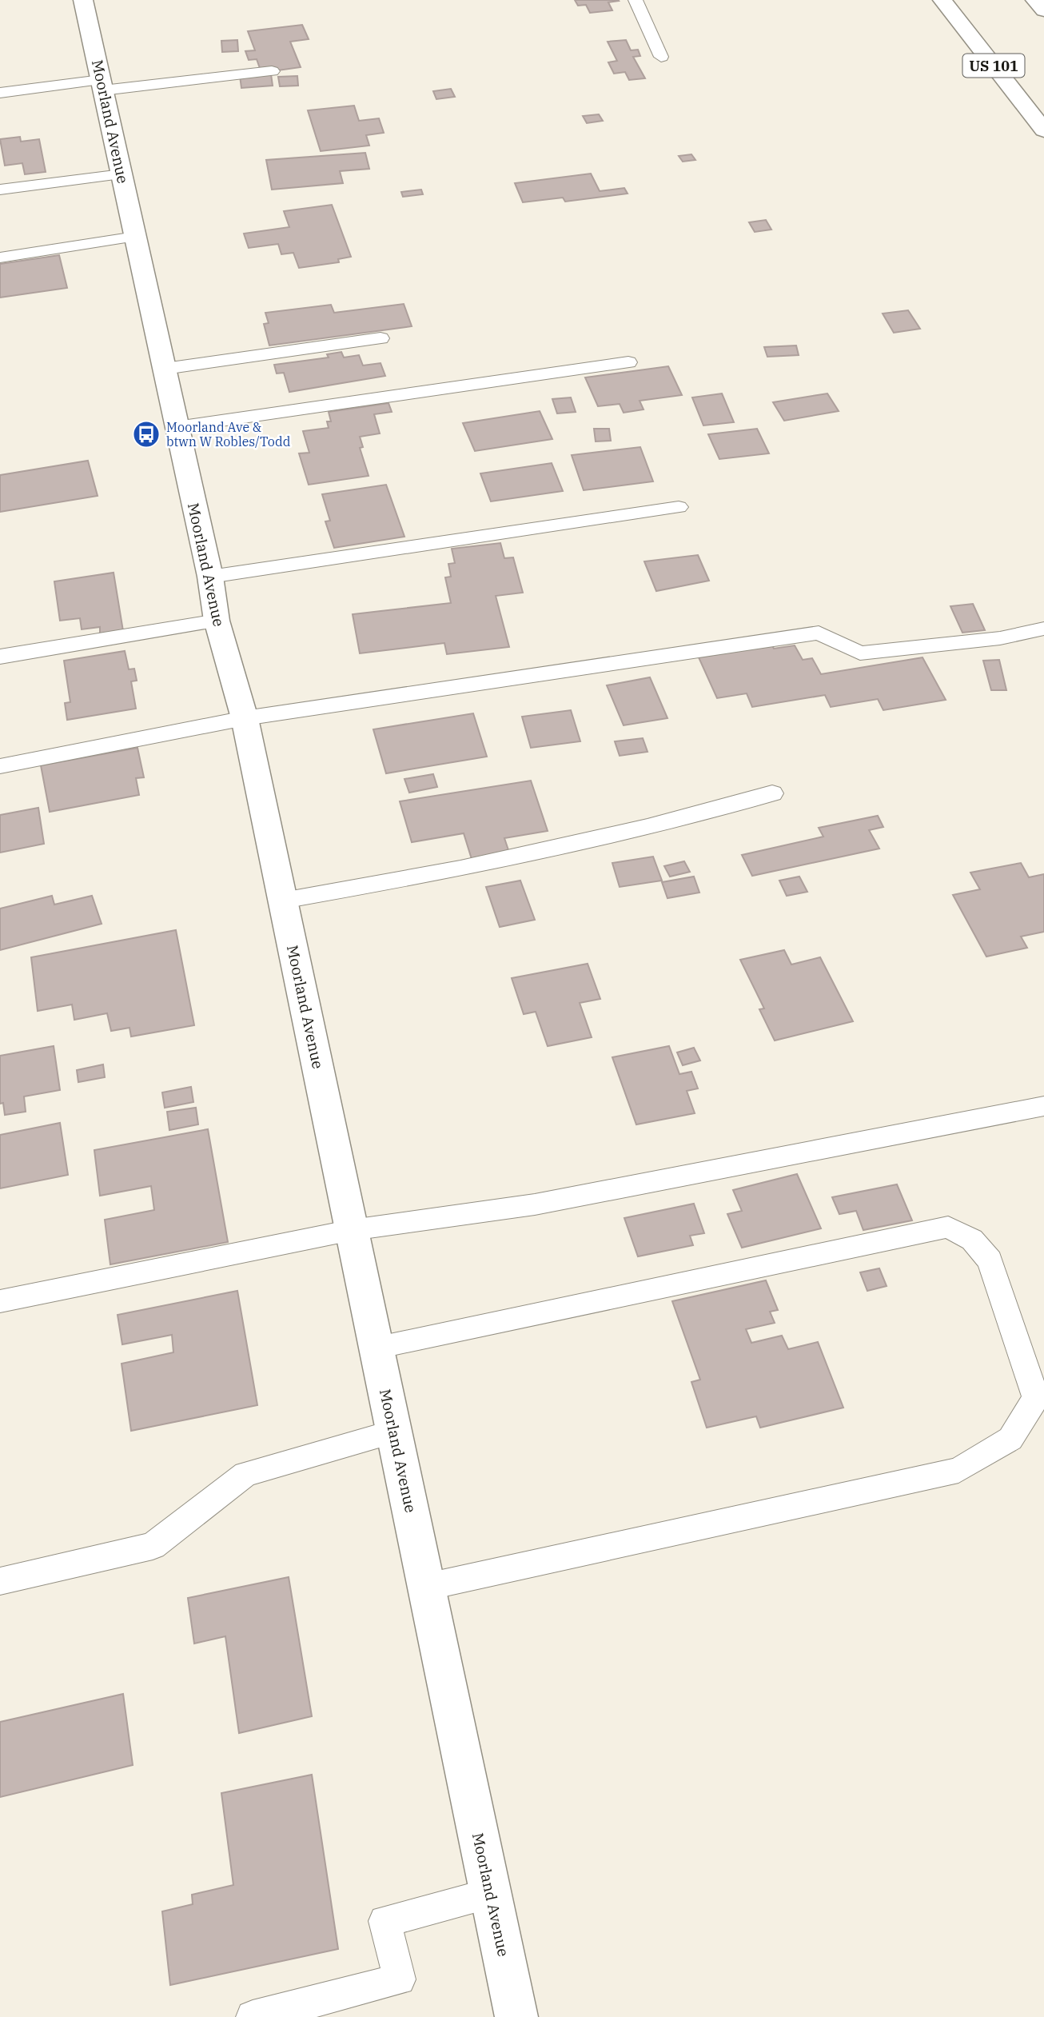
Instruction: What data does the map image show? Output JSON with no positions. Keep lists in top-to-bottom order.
{
  "streets": {
    "main road": ["US 101", "Moorland Avenue"]
  },
  "places": {
    "bus stop": ["Moorland Ave & btwn W Robles/Todd"]
  }
}
